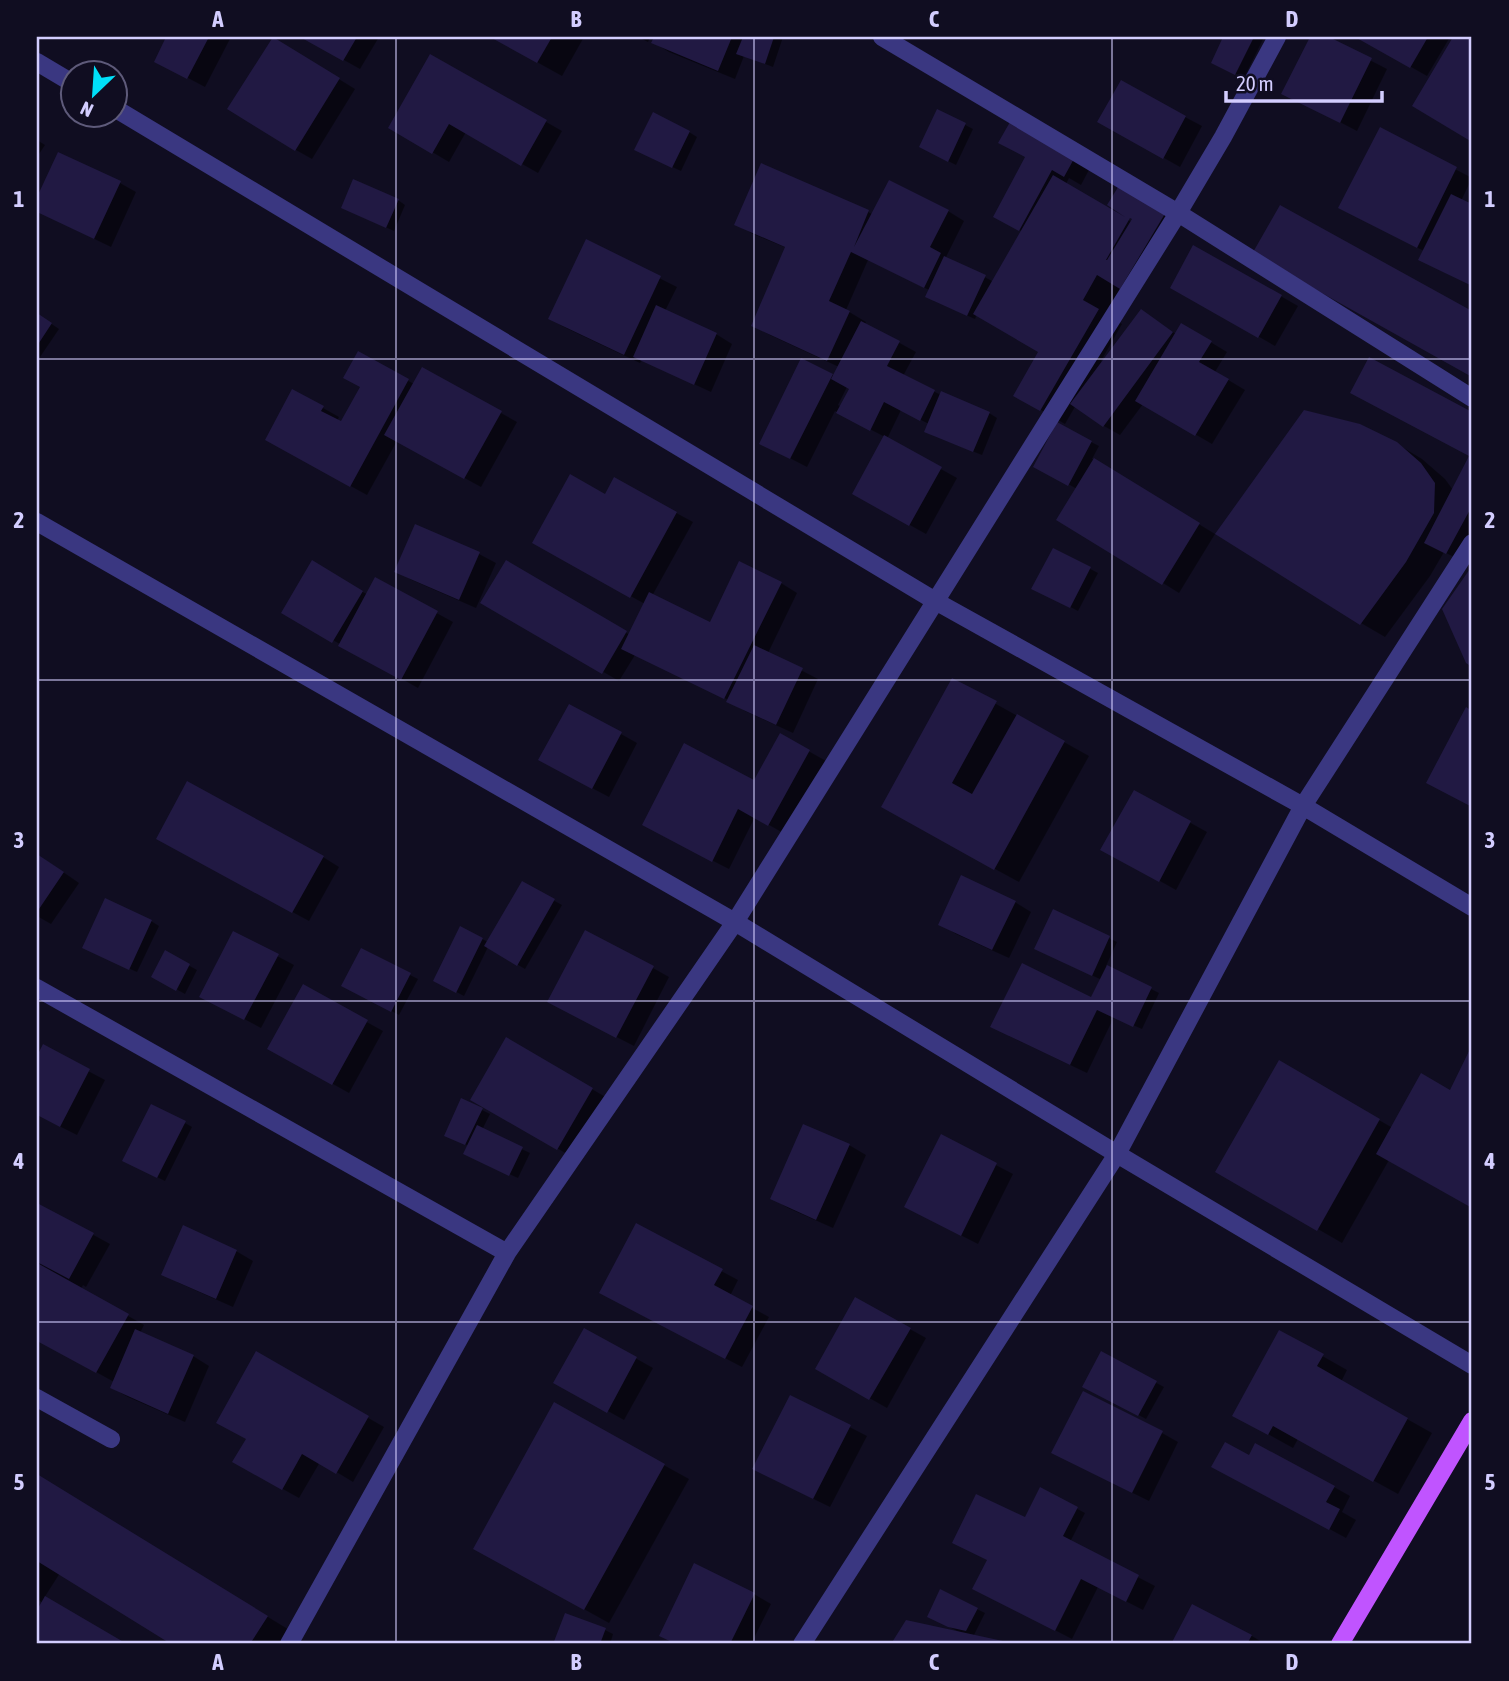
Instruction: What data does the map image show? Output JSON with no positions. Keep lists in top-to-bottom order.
{
  "scale_bar": "20 m",
  "north": "bottom left",
  "grid": {
    "columns": [
      "A",
      "B",
      "C",
      "D"
    ],
    "rows": [
      "1",
      "2",
      "3",
      "4",
      "5"
    ]
  }
}
